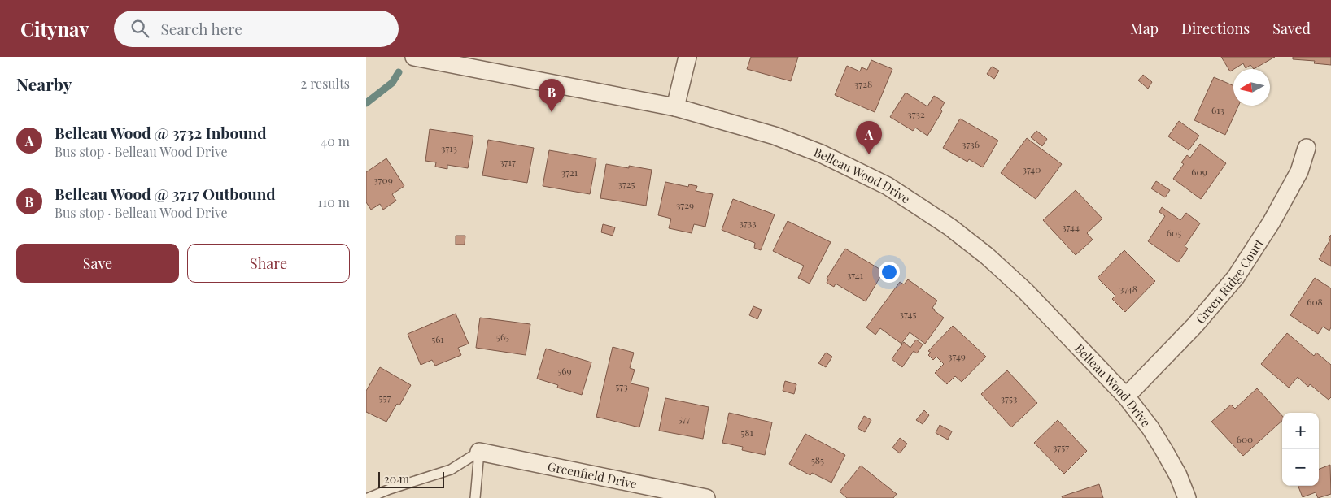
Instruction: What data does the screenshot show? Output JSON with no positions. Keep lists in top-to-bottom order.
{
  "streets": {
    "street": ["Belleau Wood Drive", "Green Ridge Court", "Greenfield Drive"]
  },
  "crossings": [
    ["Belleau Wood Drive", "Green Ridge Court"]
  ],
  "house_numbers": [
    "3728",
    "613",
    "3732",
    "3736",
    "3713",
    "3717",
    "3740",
    "609",
    "3721",
    "3709",
    "3725",
    "3729",
    "3733",
    "3744",
    "605",
    "3741",
    "3748",
    "608",
    "3745",
    "565",
    "561",
    "3749",
    "569",
    "573",
    "557",
    "3753",
    "577",
    "581",
    "600",
    "3757",
    "585"
  ],
  "scale_bar": "20 m",
  "north": "left",
  "page": {
    "header": "Citynav",
    "search": "Search here",
    "nav": ["Map", "Directions", "Saved"],
    "heading": ["Nearby", "2 results"],
    "pins": ["B", "A"],
    "list": [
      {
        "mark": "A",
        "name": "Belleau Wood @ 3732 Inbound",
        "note": "Bus stop · Belleau Wood Drive",
        "value": "40 m"
      },
      {
        "mark": "B",
        "name": "Belleau Wood @ 3717 Outbound",
        "note": "Bus stop · Belleau Wood Drive",
        "value": "110 m"
      }
    ],
    "buttons": ["Save", "Share"],
    "map_buttons": ["+", "−"],
    "scale": "20 m"
  }
}
